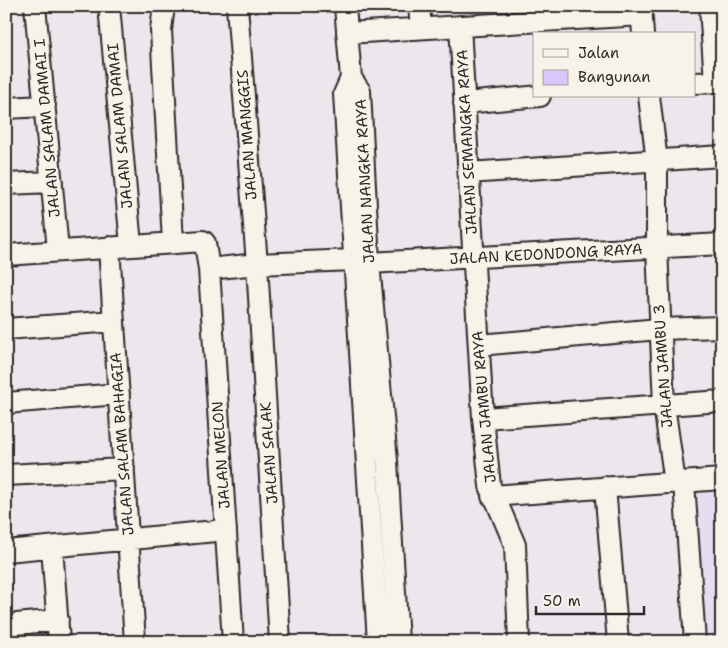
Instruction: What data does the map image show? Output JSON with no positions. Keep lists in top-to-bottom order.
{
  "streets": {
    "street": [
      "JALAN SALAM DAMAI",
      "JALAN SALAM DAMAI I",
      "JALAN MANGGIS",
      "JALAN SEMANGKA RAYA",
      "JALAN NANGKA RAYA",
      "JALAN KEDONDONG RAYA",
      "JALAN JAMBU 3",
      "JALAN JAMBU RAYA",
      "JALAN SALAM BAHAGIA",
      "JALAN SALAK",
      "JALAN MELON"
    ]
  },
  "crossings": [
    ["JALAN MANGGIS", "JALAN KEDONDONG RAYA"],
    ["JALAN MANGGIS", "JALAN SALAK"],
    ["JALAN SEMANGKA RAYA", "JALAN KEDONDONG RAYA"],
    ["JALAN SEMANGKA RAYA", "JALAN JAMBU RAYA"],
    ["JALAN NANGKA RAYA", "JALAN KEDONDONG RAYA"],
    ["JALAN KEDONDONG RAYA", "JALAN JAMBU 3"],
    ["JALAN KEDONDONG RAYA", "JALAN JAMBU RAYA"],
    ["JALAN KEDONDONG RAYA", "JALAN SALAK"],
    ["JALAN KEDONDONG RAYA", "JALAN MELON"]
  ],
  "legend": ["Jalan", "Bangunan"],
  "scale_bar": "50 m"
}
